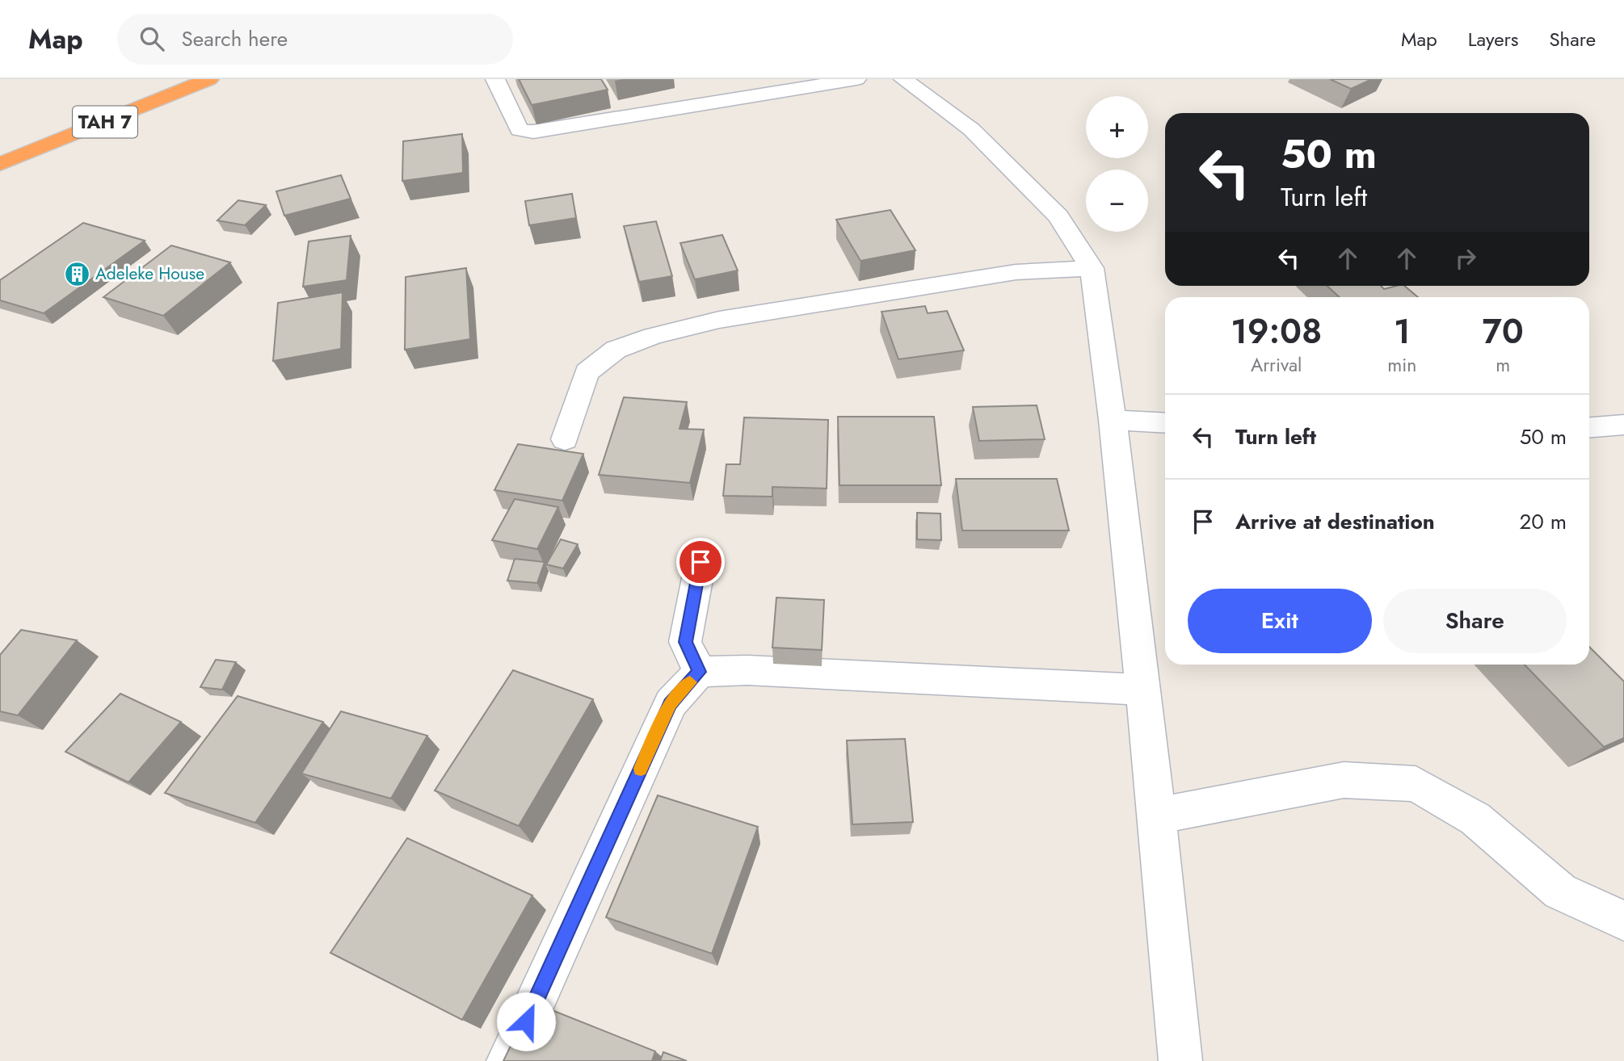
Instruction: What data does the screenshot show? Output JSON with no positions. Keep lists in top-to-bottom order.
{
  "streets": {
    "highway": ["TAH 7"]
  },
  "places": {
    "building": ["Adeleke House"]
  },
  "page": {
    "header": "Map",
    "search": "Search here",
    "nav": ["Map", "Layers", "Share"],
    "map_buttons": ["+", "−"],
    "turn": ["50 m", "Turn left"],
    "eta": [
      "19:08",
      "Arrival",
      "1",
      "min",
      "70",
      "m"
    ],
    "list": [
      {
        "name": "Turn left",
        "value": "50 m"
      },
      {
        "name": "Arrive at destination",
        "value": "20 m"
      }
    ],
    "buttons": ["Exit", "Share"]
  }
}
